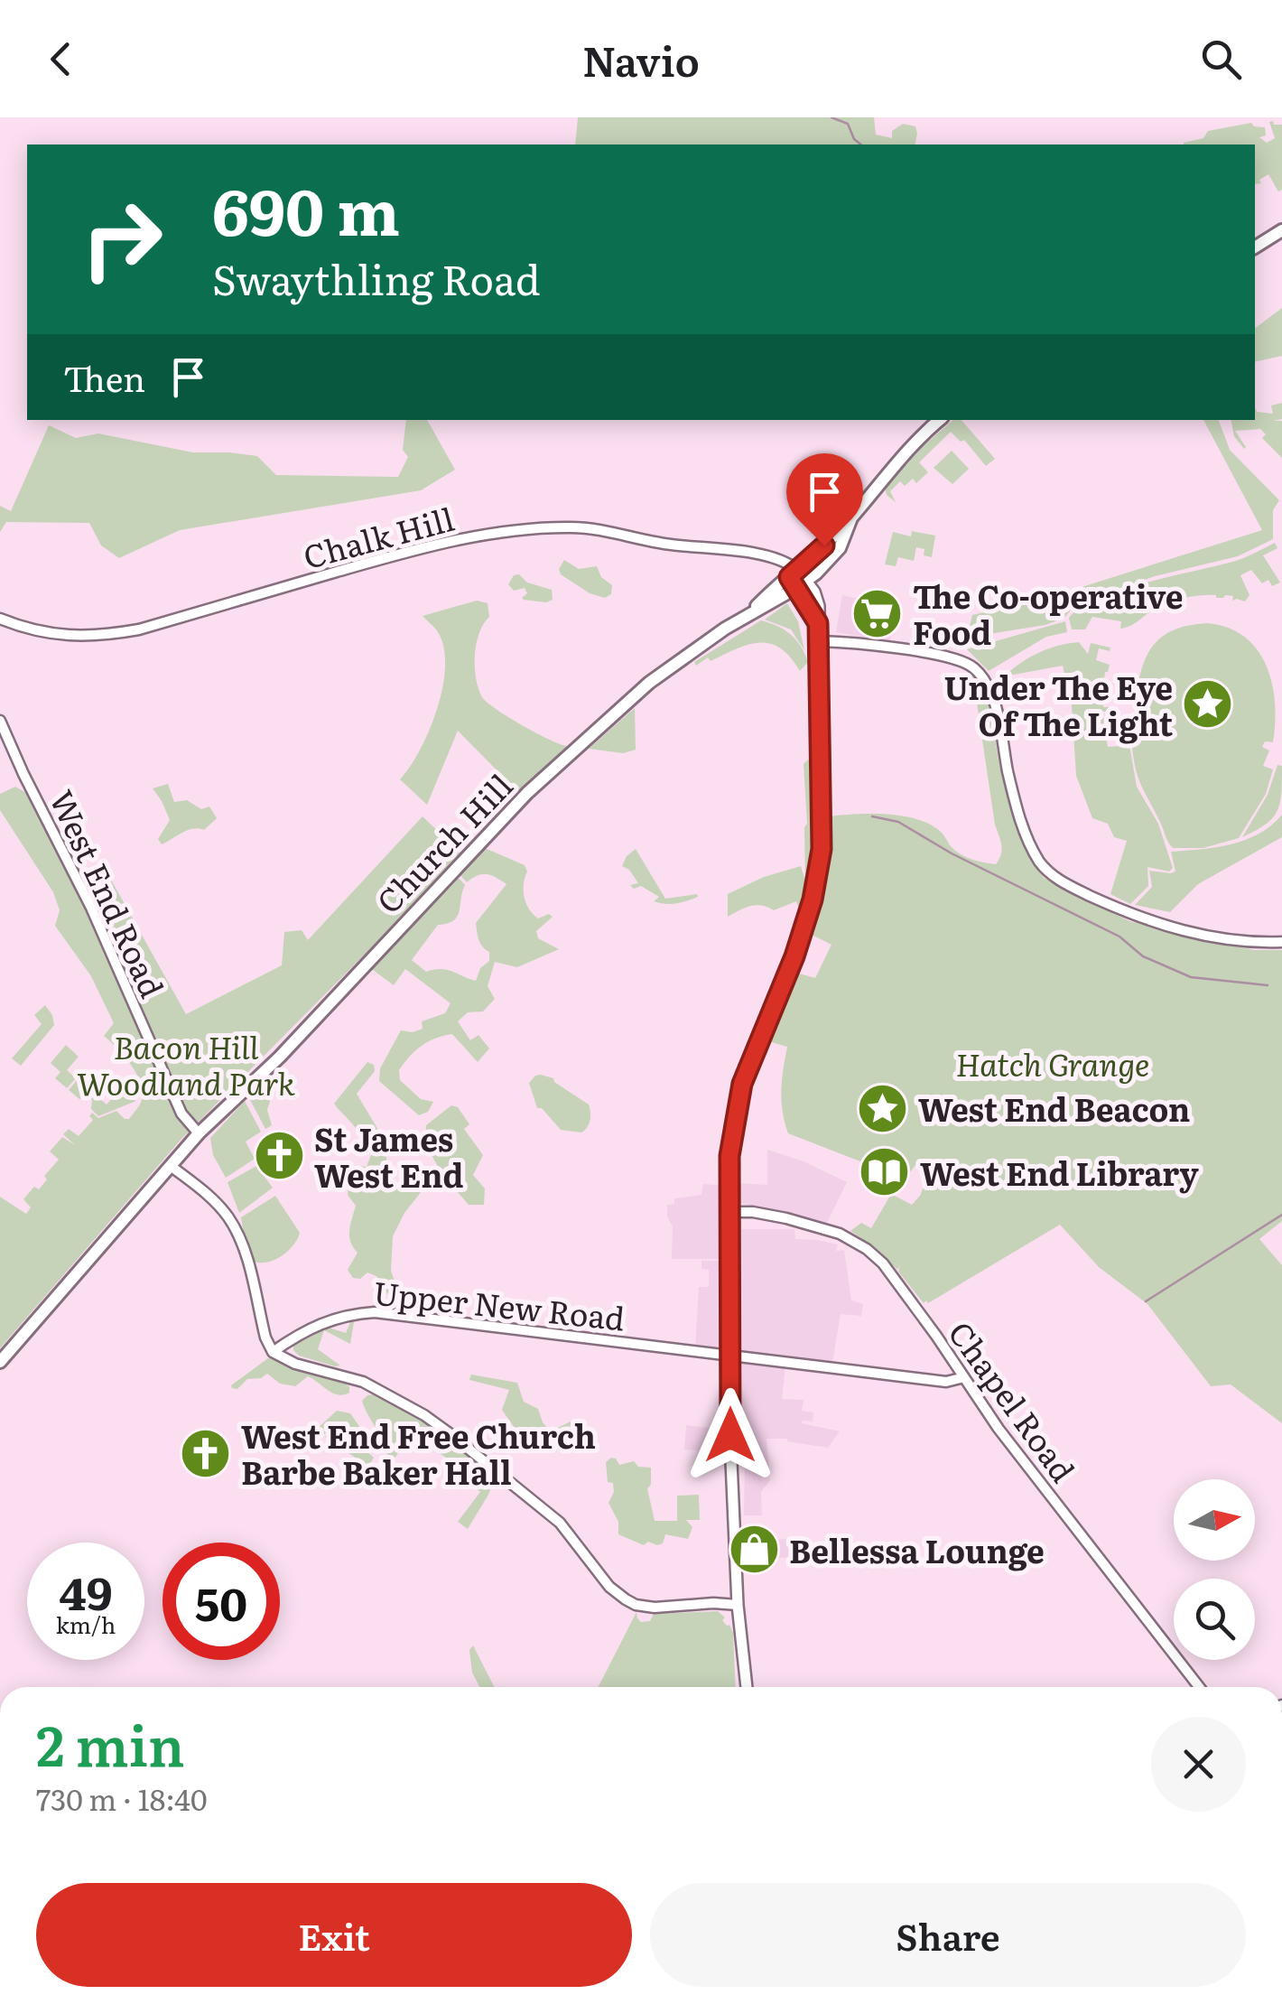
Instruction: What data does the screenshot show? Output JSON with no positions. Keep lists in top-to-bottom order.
{
  "streets": {
    "main road": ["Church Hill"],
    "street": [
      "Chalk Hill",
      "West End Road",
      "Upper New Road",
      "Chapel Road"
    ]
  },
  "crossings": [
    ["Chalk Hill", "Church Hill"],
    ["Church Hill", "West End Road"],
    ["Upper New Road", "Chapel Road"]
  ],
  "parks": ["Bacon Hill Woodland Park", "Hatch Grange"],
  "places": {
    "supermarket": ["The Co-operative Food"],
    "place": ["Under The Eye Of The Light", "West End Beacon"],
    "church": ["St James West End", "West End Free Church Barbe Baker Hall"],
    "library": ["West End Library"],
    "shop": ["Bellessa Lounge"]
  },
  "north": "right",
  "page": {
    "header": "Navio",
    "turn": ["690 m", "Swaythling Road"],
    "then": "Then",
    "speed": "49 km/h",
    "limit": "50",
    "heading": ["2 min", "730 m · 18:40"],
    "buttons": ["Exit", "Share"]
  }
}
